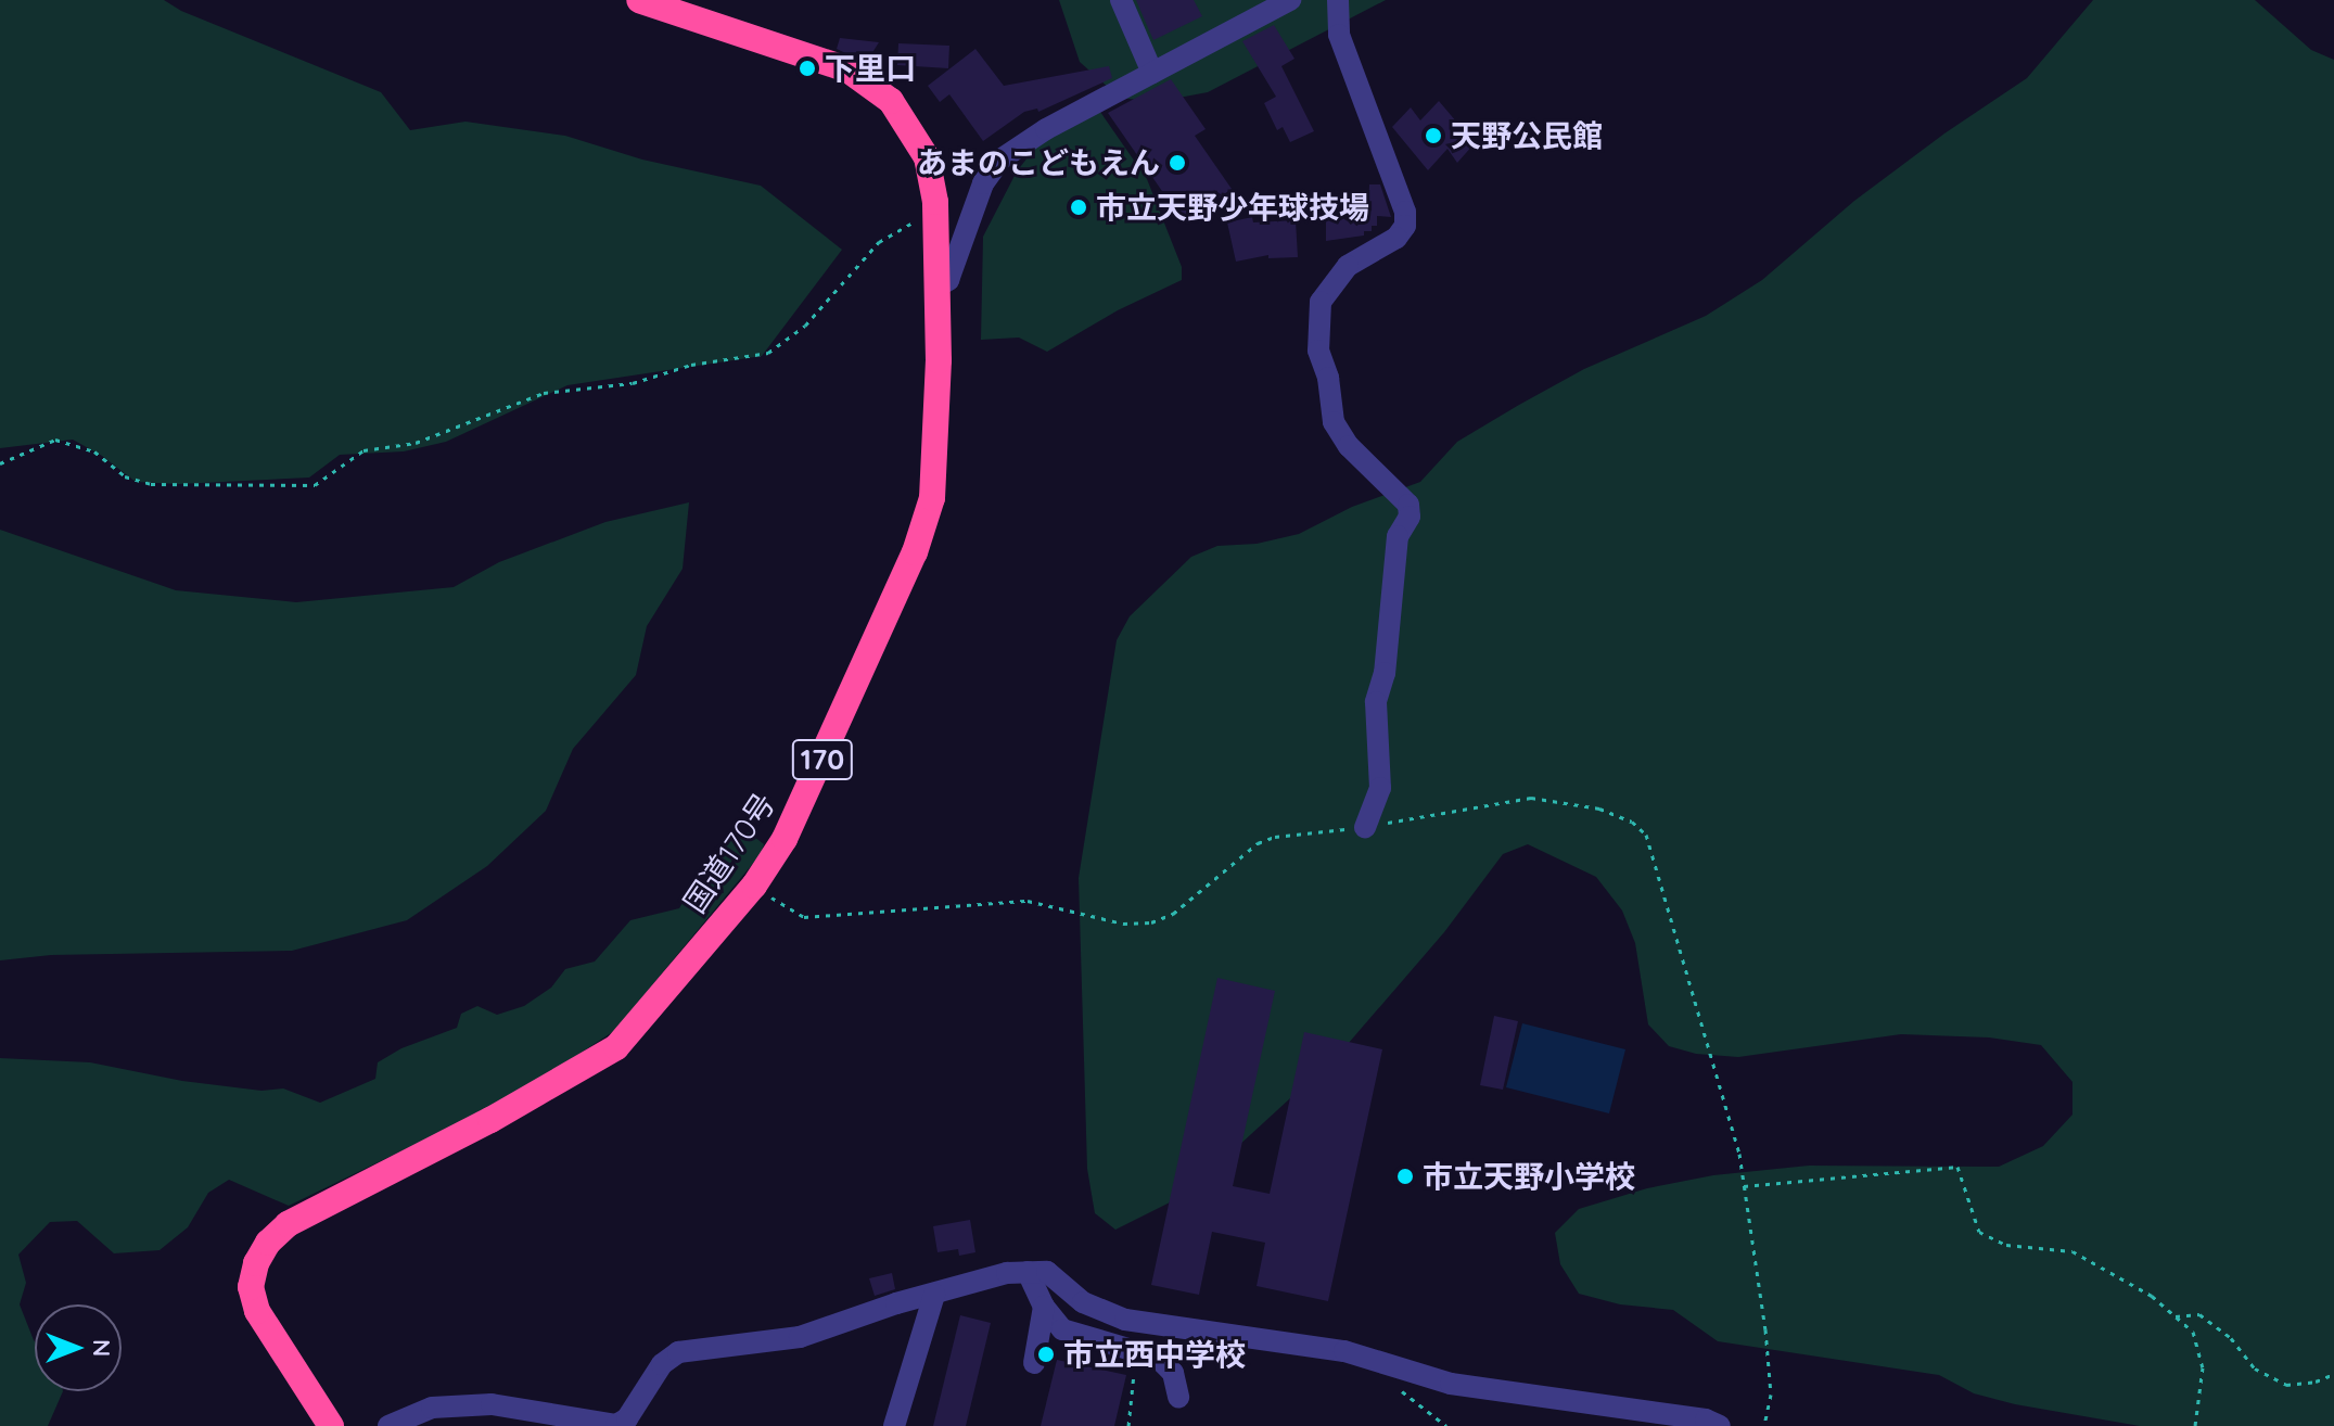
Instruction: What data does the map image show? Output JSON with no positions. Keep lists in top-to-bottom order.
{
  "streets": {
    "highway": ["170", "国道170号"]
  },
  "places": [
    "下里口",
    "天野公民館",
    "あまのこどもえん",
    "市立天野少年球技場",
    "市立天野小学校",
    "市立西中学校"
  ],
  "north": "right"
}
